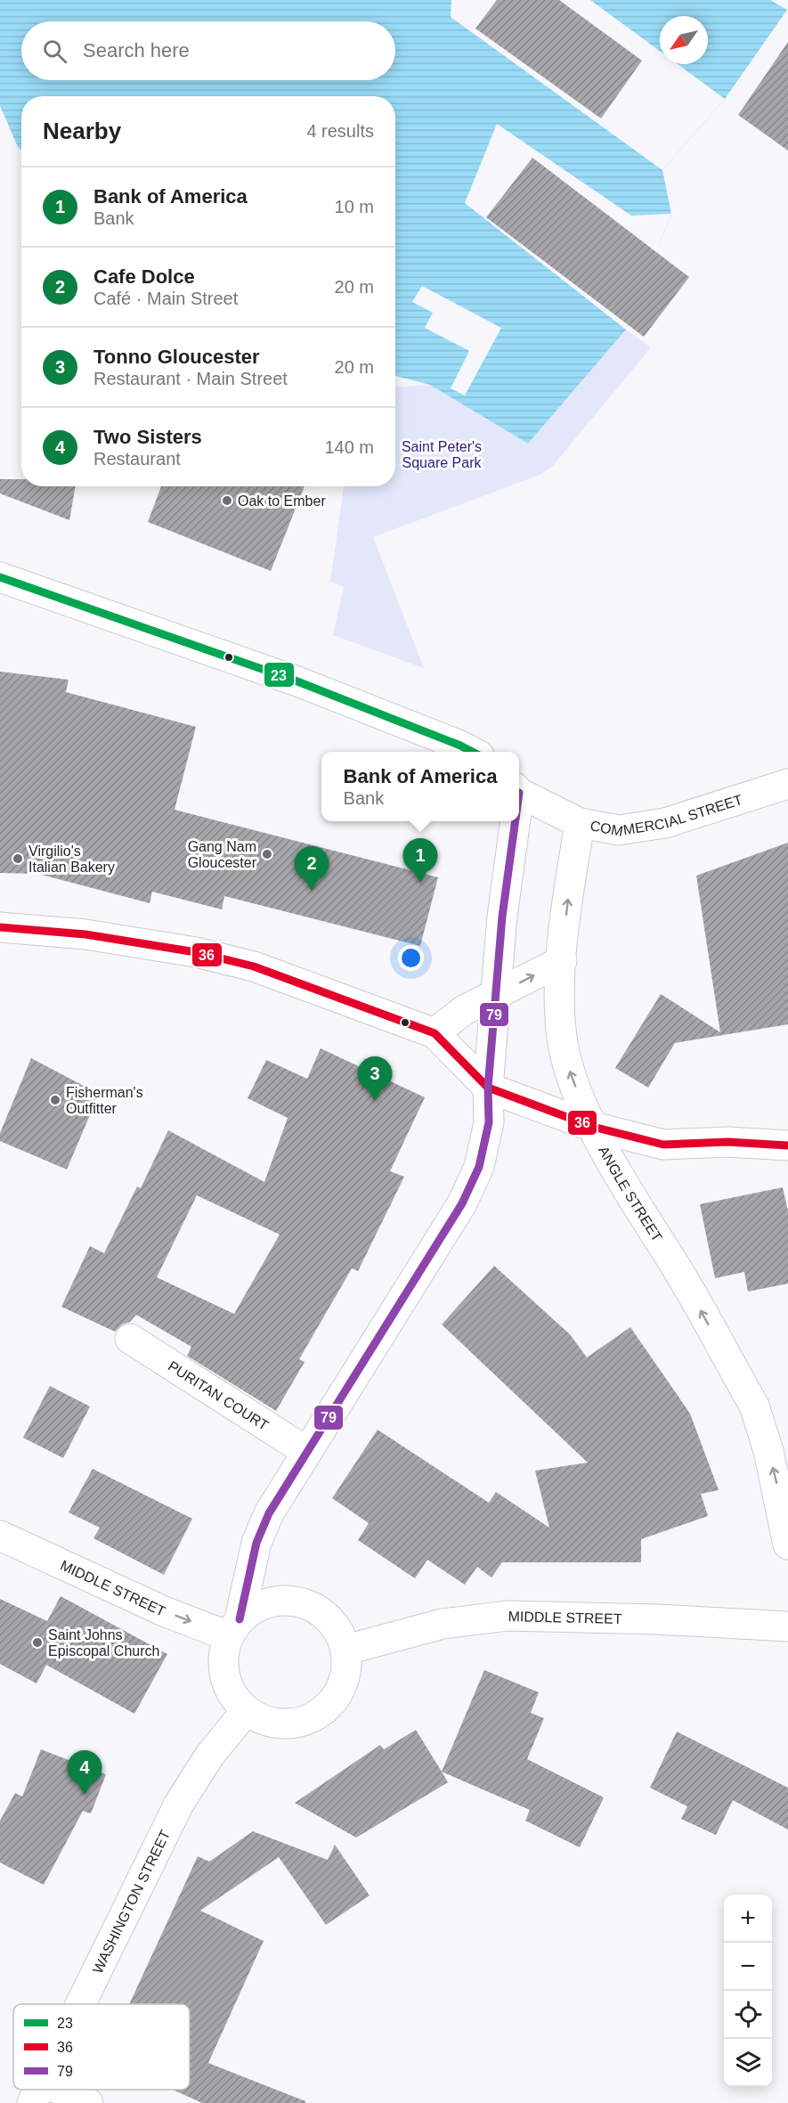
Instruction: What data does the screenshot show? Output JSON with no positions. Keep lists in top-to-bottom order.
{
  "streets": {
    "main road": [
      "COMMERCIAL STREET",
      "ANGLE STREET",
      "PURITAN COURT",
      "MIDDLE STREET",
      "WASHINGTON STREET"
    ]
  },
  "crossings": [
    ["COMMERCIAL STREET", "ANGLE STREET"],
    ["MIDDLE STREET", "WASHINGTON STREET"]
  ],
  "one_way": ["MIDDLE STREET"],
  "parks": ["Saint Peter's Square Park"],
  "places": [
    "Oak to Ember",
    "Gang Nam Gloucester",
    "Virgilio's Italian Bakery",
    "Fisherman's Outfitter",
    "Saint Johns Episcopal Church"
  ],
  "lines": ["transit line 23", "transit line 79", "transit line 36"],
  "legend": ["23", "36", "79"],
  "north": "bottom left",
  "page": {
    "search": "Search here",
    "heading": ["Nearby", "4 results"],
    "list": [
      {
        "mark": "1",
        "name": "Bank of America",
        "note": "Bank",
        "value": "10 m"
      },
      {
        "mark": "2",
        "name": "Cafe Dolce",
        "note": "Café · Main Street",
        "value": "20 m"
      },
      {
        "mark": "3",
        "name": "Tonno Gloucester",
        "note": "Restaurant · Main Street",
        "value": "20 m"
      },
      {
        "mark": "4",
        "name": "Two Sisters",
        "note": "Restaurant",
        "value": "140 m"
      }
    ],
    "popup": ["Bank of America", "Bank"],
    "pins": [
      "1",
      "2",
      "3",
      "4"
    ],
    "map_buttons": ["+", "−"]
  }
}
